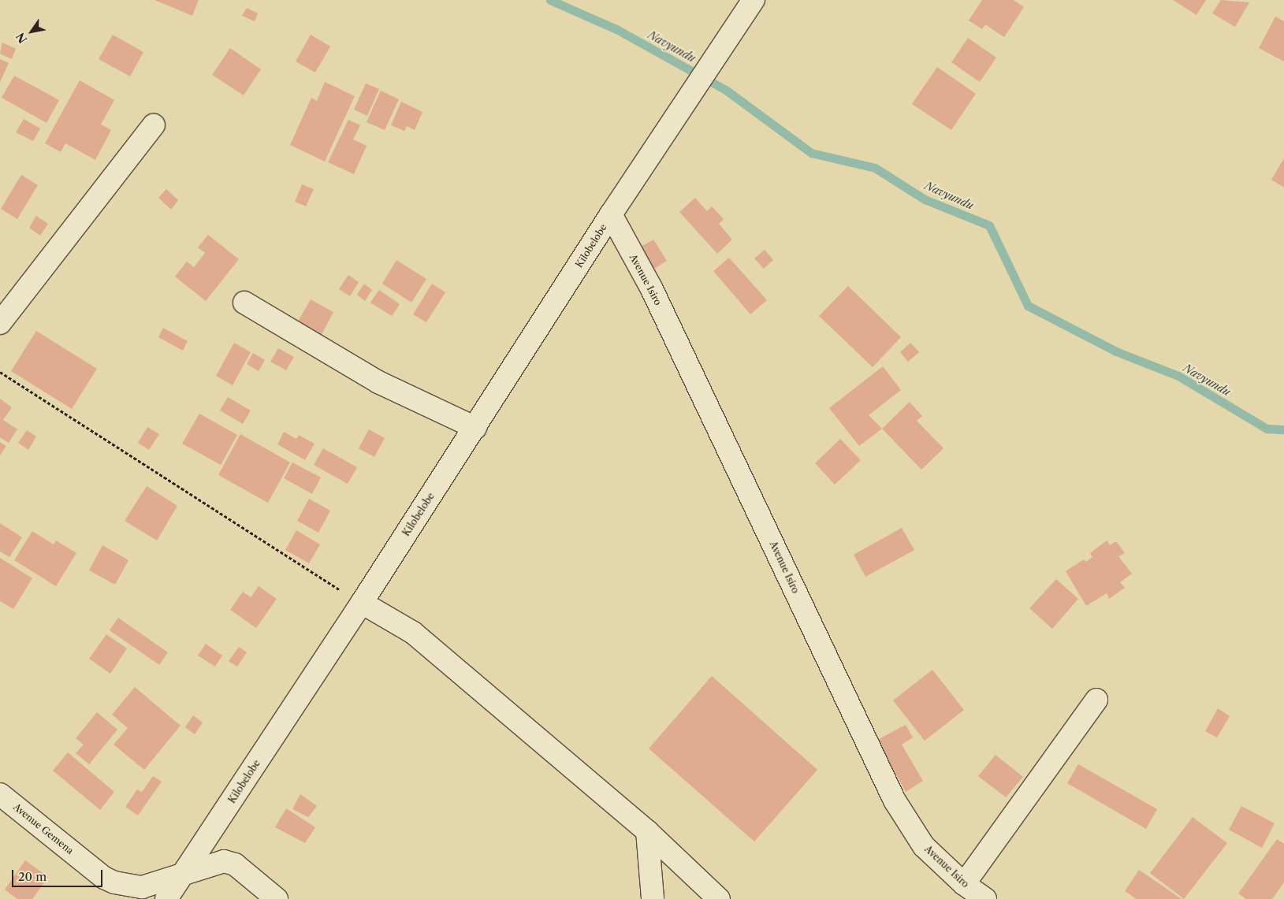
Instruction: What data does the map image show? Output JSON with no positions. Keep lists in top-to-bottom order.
{
  "streets": {
    "street": ["Kilobelobe", "Avenue Isiro", "Avenue Gemena"]
  },
  "crossings": [
    ["Kilobelobe", "Avenue Isiro"],
    ["Kilobelobe", "Avenue Gemena"]
  ],
  "water": ["Navyundu"],
  "scale_bar": "20 m",
  "north": "bottom left"
}
